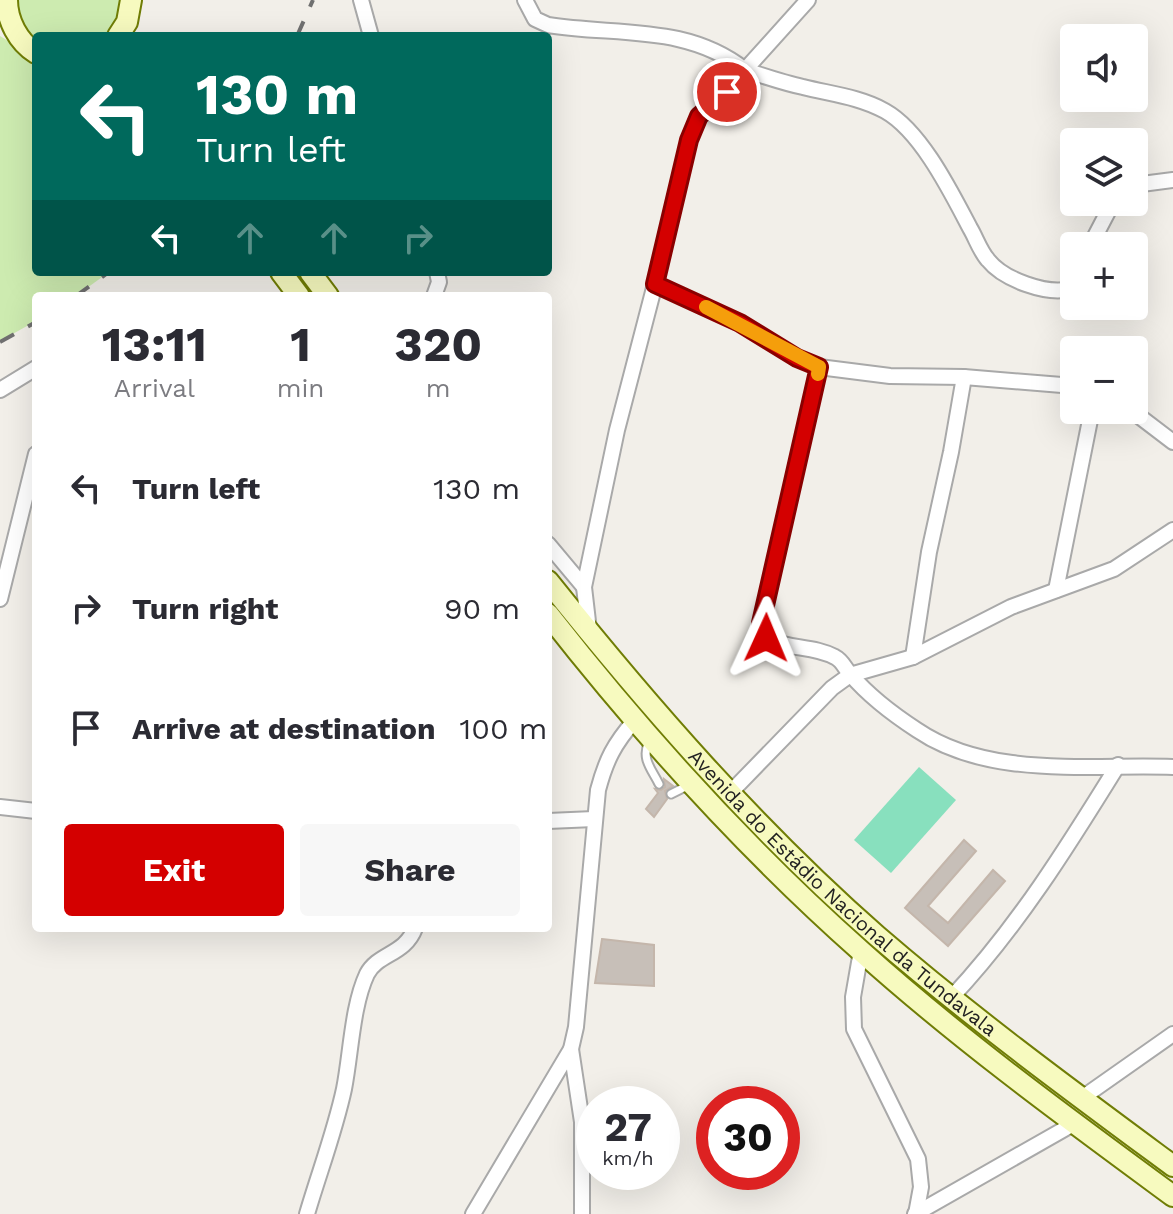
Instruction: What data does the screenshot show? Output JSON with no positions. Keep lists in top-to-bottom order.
{
  "streets": {
    "street": ["Avenida do Estádio Nacional da Tundavala"]
  },
  "page": {
    "map_buttons": ["+", "−"],
    "turn": ["130 m", "Turn left"],
    "eta": [
      "13:11",
      "Arrival",
      "1",
      "min",
      "320",
      "m"
    ],
    "list": [
      {
        "name": "Turn left",
        "value": "130 m"
      },
      {
        "name": "Turn right",
        "value": "90 m"
      },
      {
        "name": "Arrive at destination",
        "value": "100 m"
      }
    ],
    "buttons": ["Exit", "Share"],
    "speed": "27 km/h",
    "limit": "30"
  }
}
